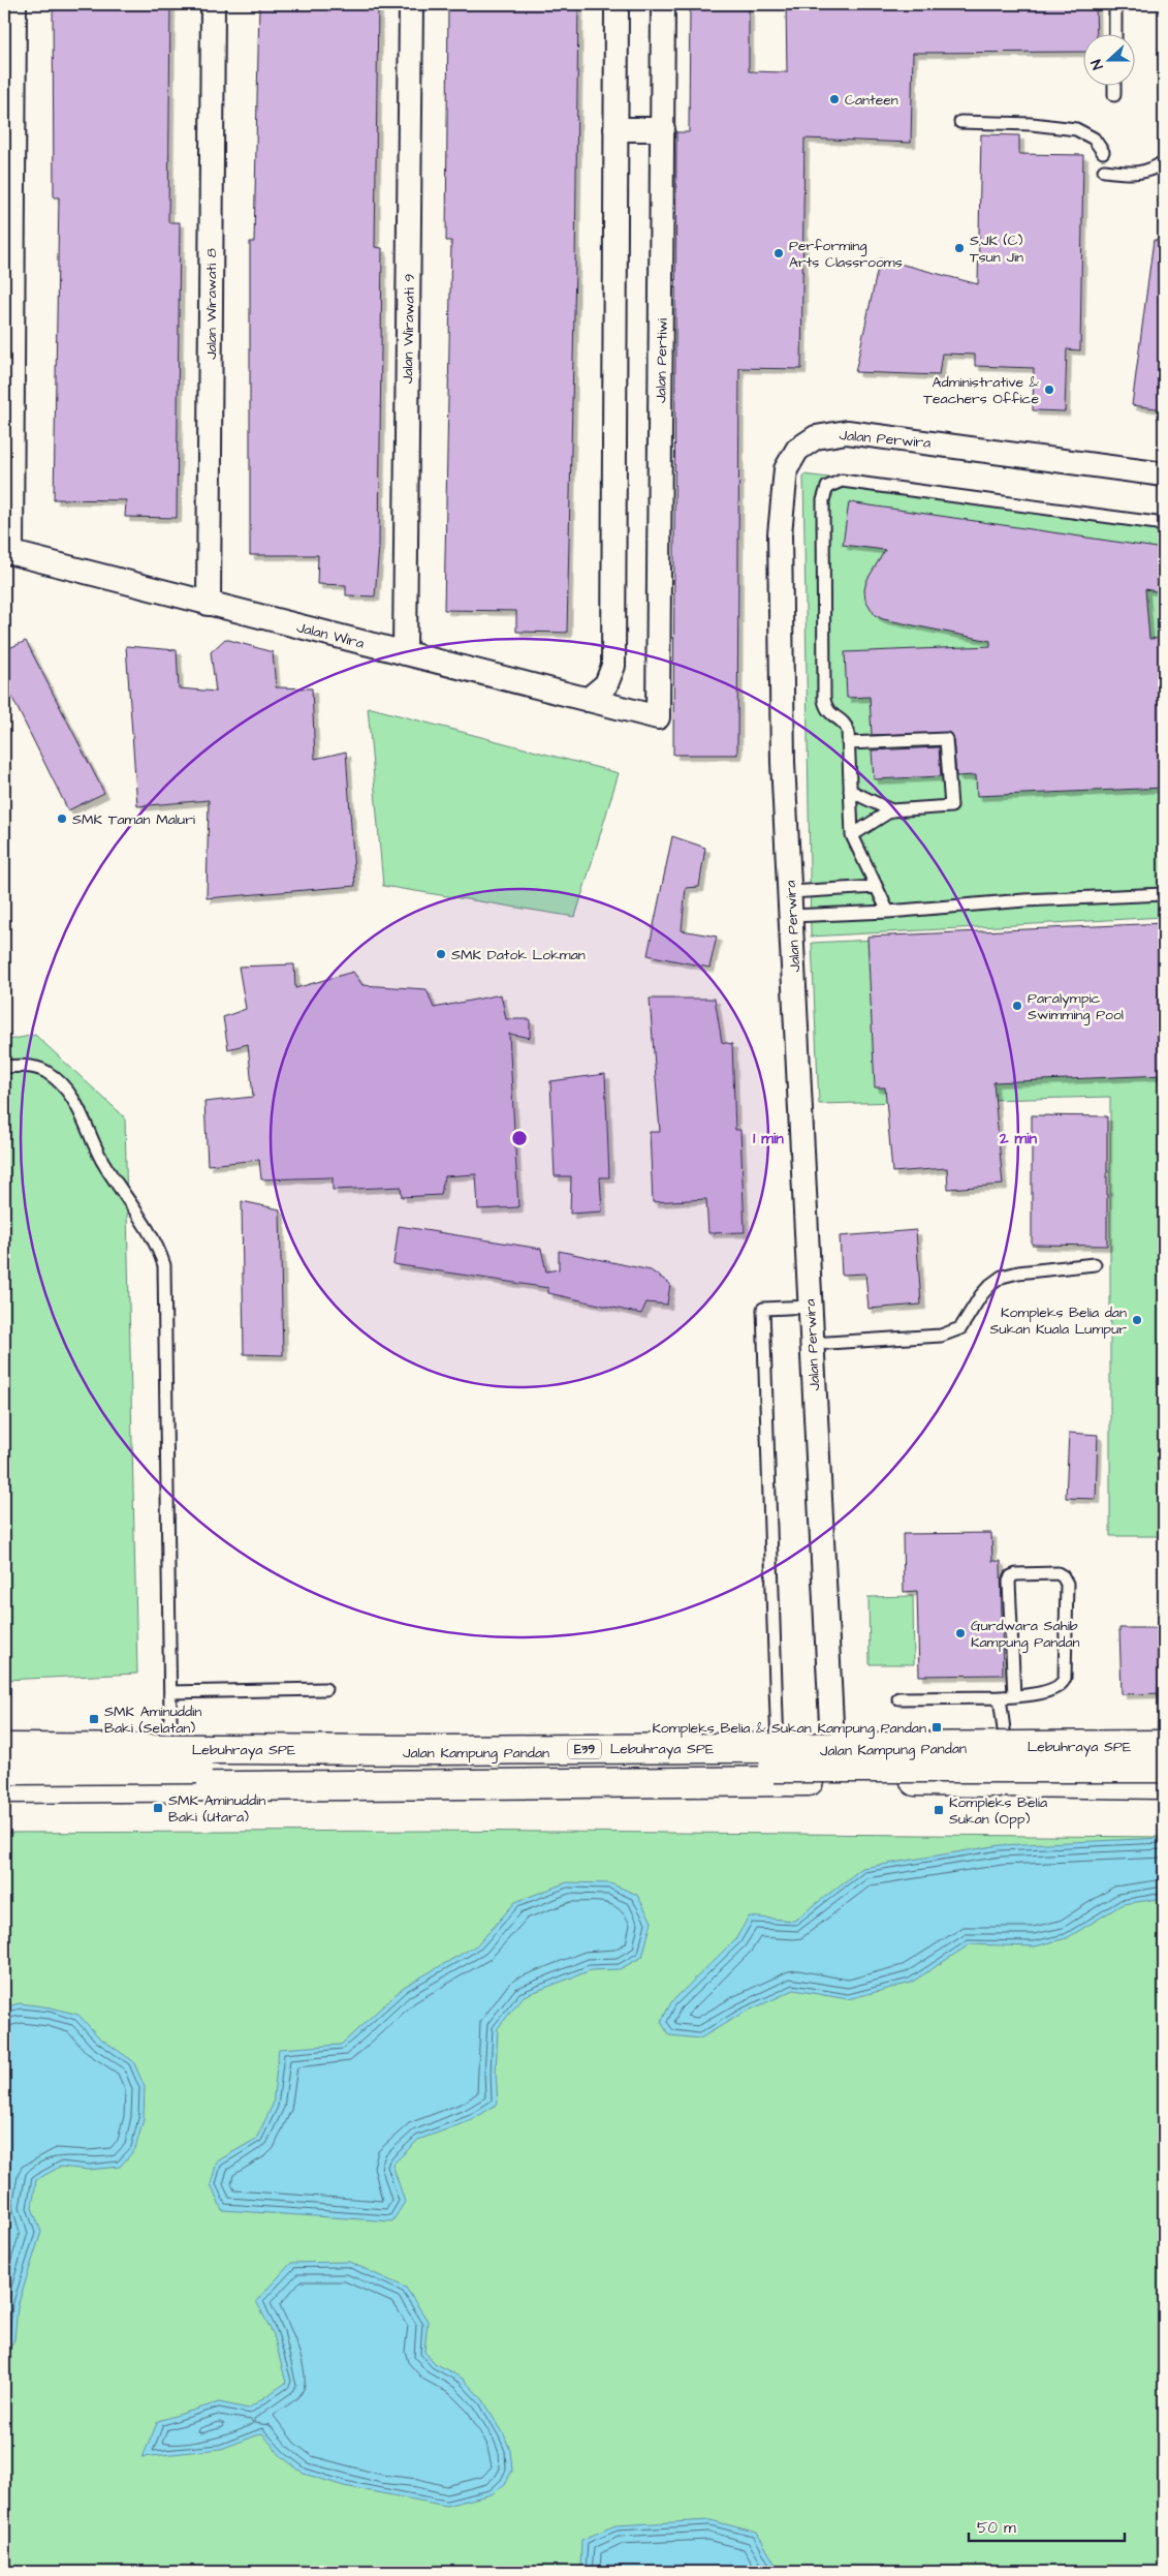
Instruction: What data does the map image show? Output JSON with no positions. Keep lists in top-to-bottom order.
{
  "streets": {
    "main road": ["Lebuhraya SPE", "E39", "Jalan Kampung Pandan"],
    "street": [
      "Jalan Wirawati 8",
      "Jalan Wirawati 9",
      "Jalan Pertiwi",
      "Jalan Perwira",
      "Jalan Wira"
    ]
  },
  "crossings": [
    ["Jalan Wirawati 8", "Jalan Wira"],
    ["Jalan Wirawati 9", "Jalan Wira"],
    ["Jalan Pertiwi", "Jalan Wira"],
    ["Jalan Perwira", "Jalan Kampung Pandan"],
    ["Lebuhraya SPE", "Jalan Kampung Pandan"]
  ],
  "places": {
    "other": [
      "Canteen",
      "S.JK (C) Tsun Jin",
      "Performing Arts Classrooms",
      "Administrative & Teachers Office",
      "SMK Taman Maluri",
      "SMK Datok Lokman",
      "Paralympic Swimming Pool",
      "Kompleks Belia dan Sukan Kuala Lumpur",
      "Gurdwara Sahib Kampung Pandan"
    ],
    "transit": [
      "SMK Aminuddin Baki (Selatan)",
      "Kompleks Belia & Sukan Kampung Pandan",
      "SMK Aminuddin Baki (Utara)",
      "Kompleks Belia Sukan (Opp)"
    ]
  },
  "scale_bar": "50 m",
  "north": "left",
  "rings": ["1 min", "2 min"]
}
